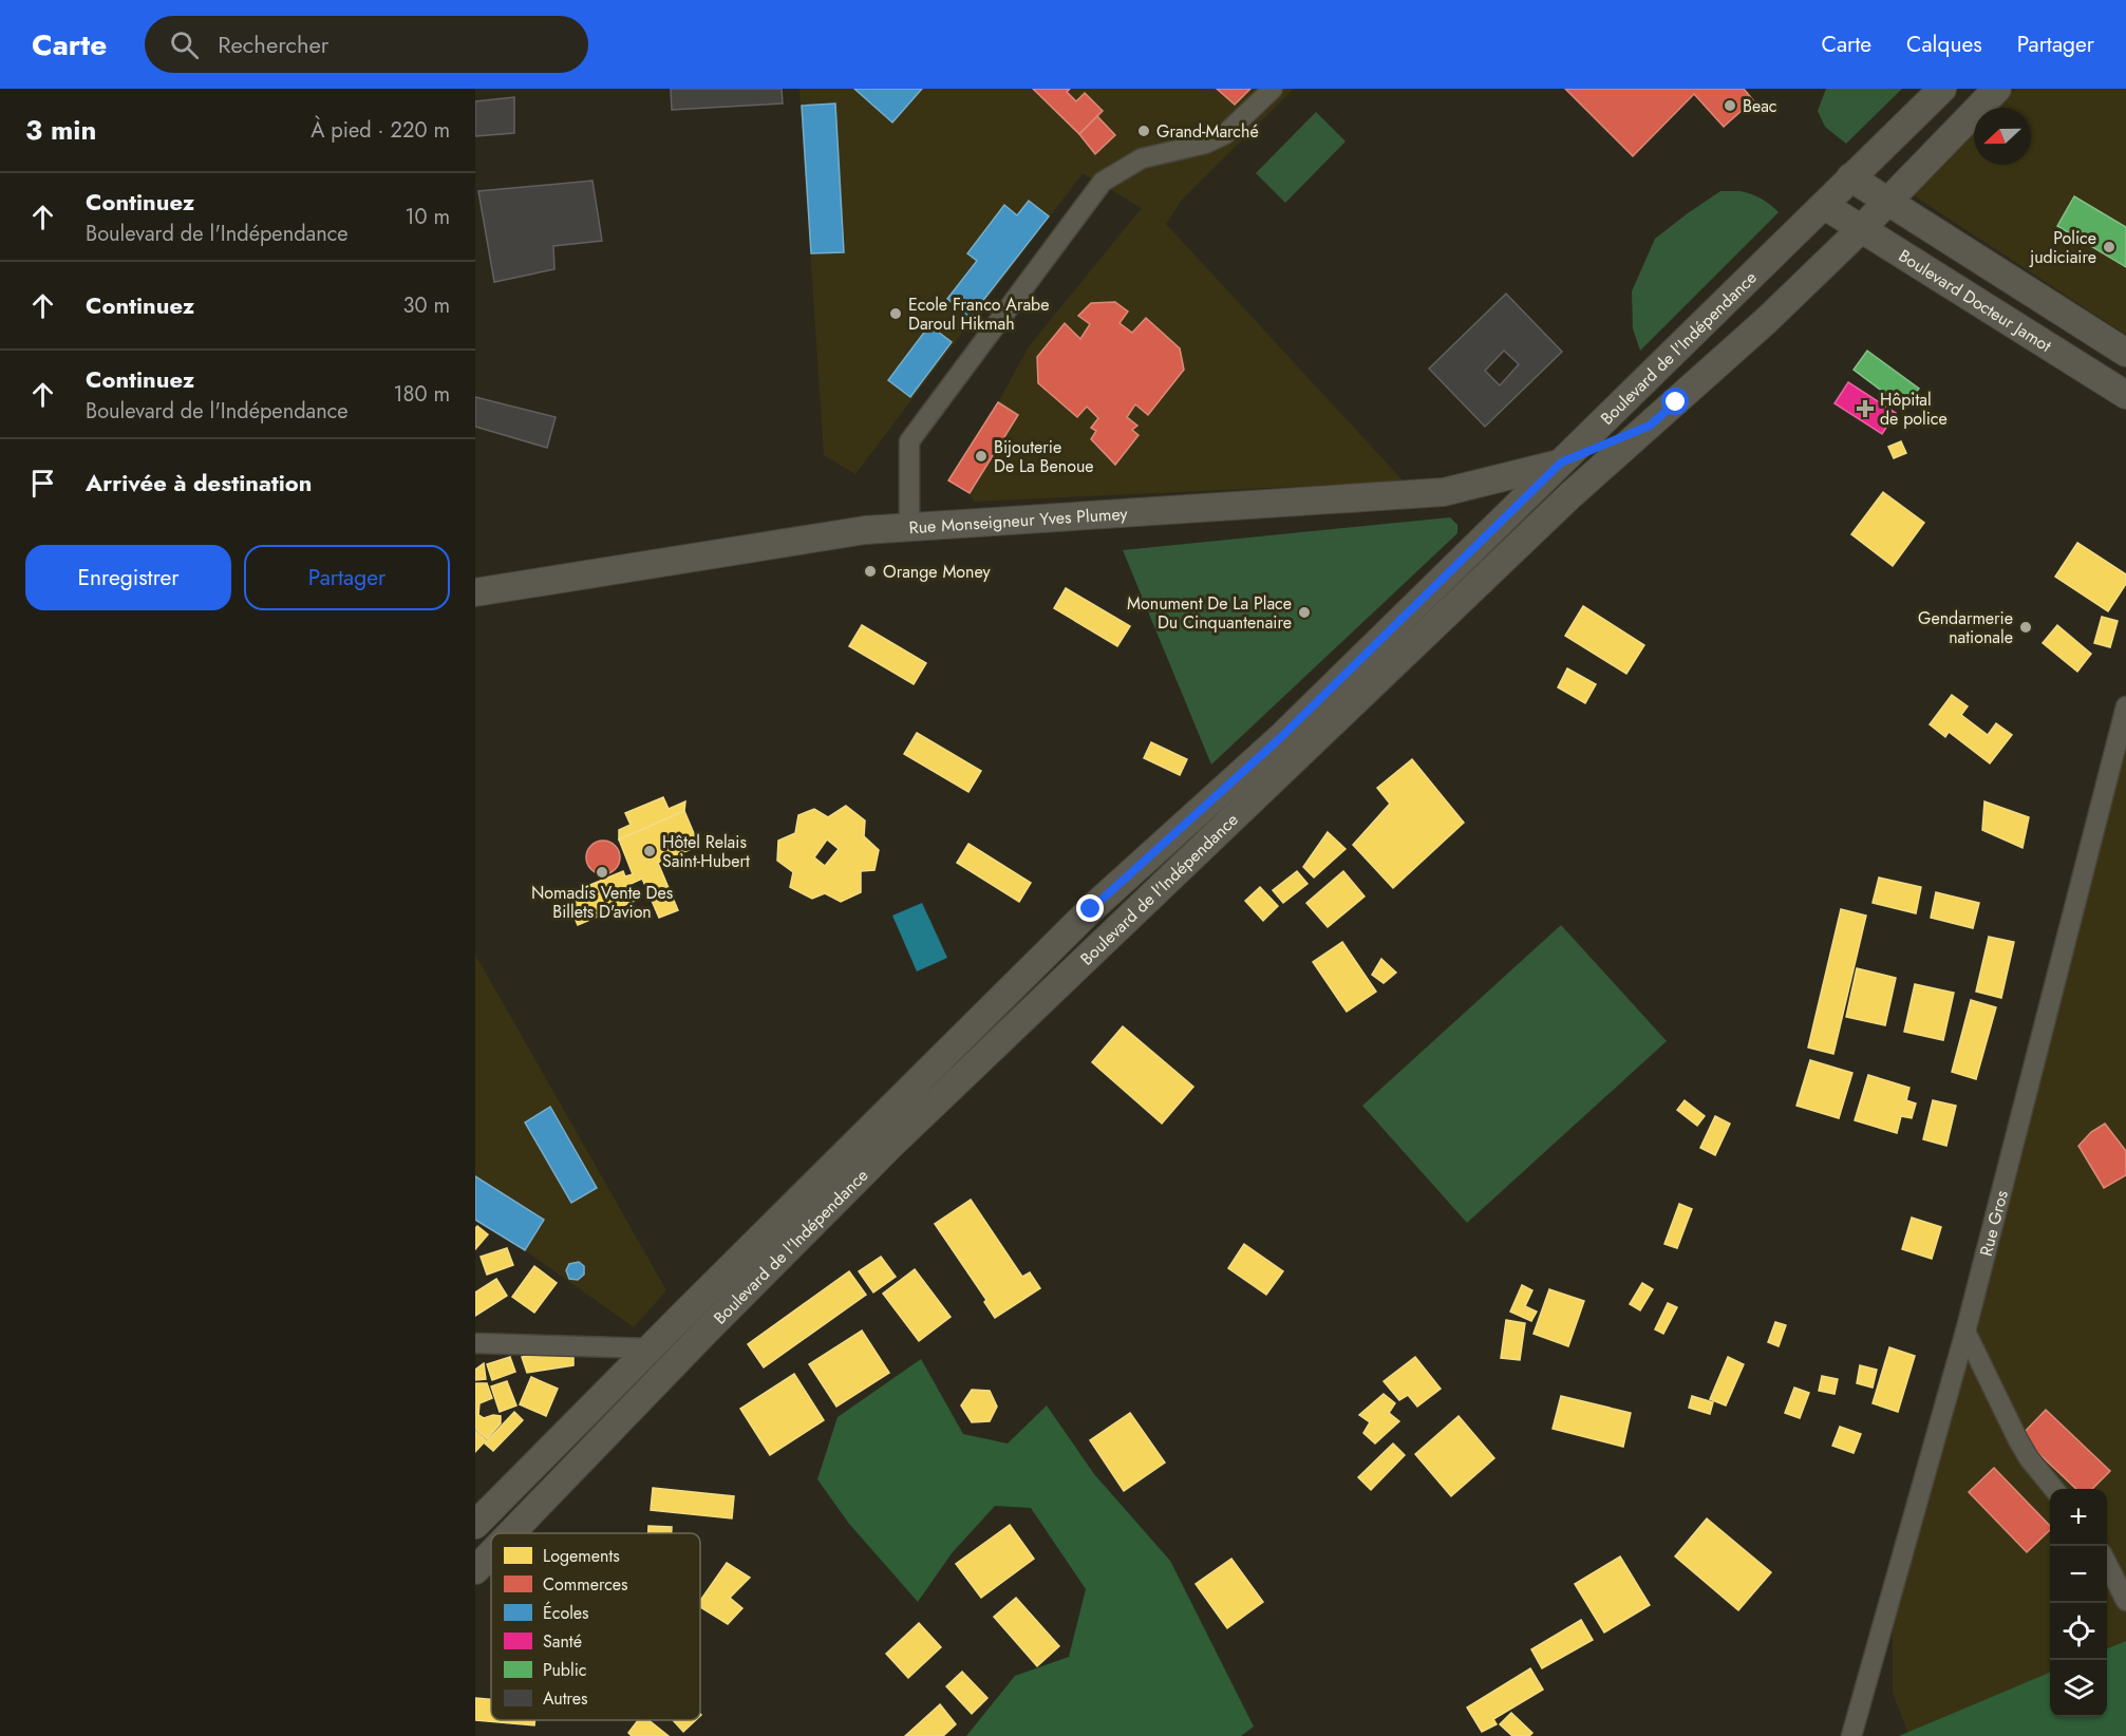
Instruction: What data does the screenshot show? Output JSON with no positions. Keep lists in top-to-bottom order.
{
  "streets": {
    "main road": ["Boulevard Docteur Jamot", "Boulevard de l'Indépendance", "Rue Monseigneur Yves Plumey"],
    "street": ["Rue Gros"]
  },
  "crossings": [
    ["Boulevard Docteur Jamot", "Boulevard de l'Indépendance"],
    ["Boulevard de l'Indépendance", "Rue Monseigneur Yves Plumey"]
  ],
  "places": {
    "other": [
      "Beac",
      "Grand-Marché",
      "Police judiciaire",
      "Ecole Franco Arabe Daroul Hikmah",
      "Bijouterie De La Benoue",
      "Orange Money",
      "Monument De La Place Du Cinquantenaire",
      "Gendarmerie nationale",
      "Hôtel Relais Saint-Hubert",
      "Nomadis Vente Des Billets D'avion"
    ],
    "health": ["Hôpital de police"]
  },
  "legend": [
    "Logements",
    "Commerces",
    "Écoles",
    "Santé",
    "Public",
    "Autres"
  ],
  "north": "left",
  "page": {
    "header": "Carte",
    "search": "Rechercher",
    "nav": ["Carte", "Calques", "Partager"],
    "heading": ["3 min", "À pied · 220 m"],
    "list": [
      ["Continuez", "Boulevard de l'Indépendance", "10 m"],
      ["Continuez", "30 m"],
      ["Continuez", "Boulevard de l'Indépendance", "180 m"],
      "Arrivée à destination"
    ],
    "buttons": ["Enregistrer", "Partager"],
    "map_buttons": ["+", "−"]
  }
}
